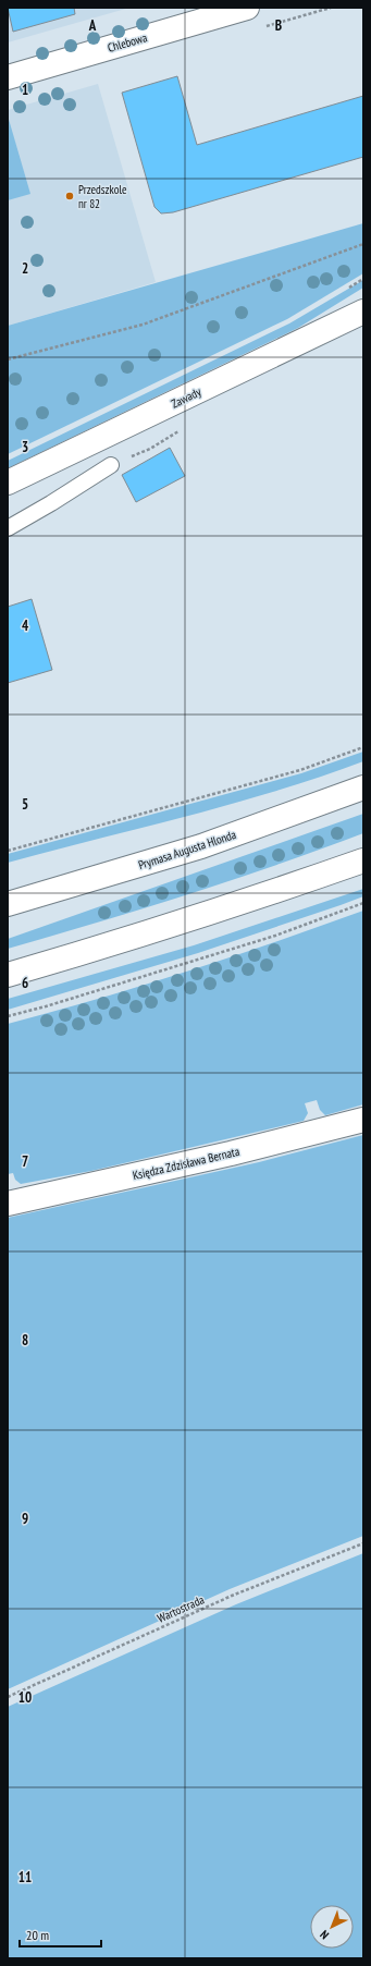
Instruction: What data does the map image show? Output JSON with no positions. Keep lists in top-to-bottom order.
{
  "streets": {
    "street": [
      "Chlebowa",
      "Zawady",
      "Prymasa Augusta Hlonda",
      "Księdza Zdzisława Bernata"
    ],
    "path": ["Wartostrada"]
  },
  "places": ["Przedszkole nr 82"],
  "scale_bar": "20 m",
  "north": "bottom left",
  "grid": {
    "columns": ["A", "B"],
    "rows": [
      "1",
      "2",
      "3",
      "4",
      "5",
      "6",
      "7",
      "8",
      "9",
      "10",
      "11"
    ]
  }
}
